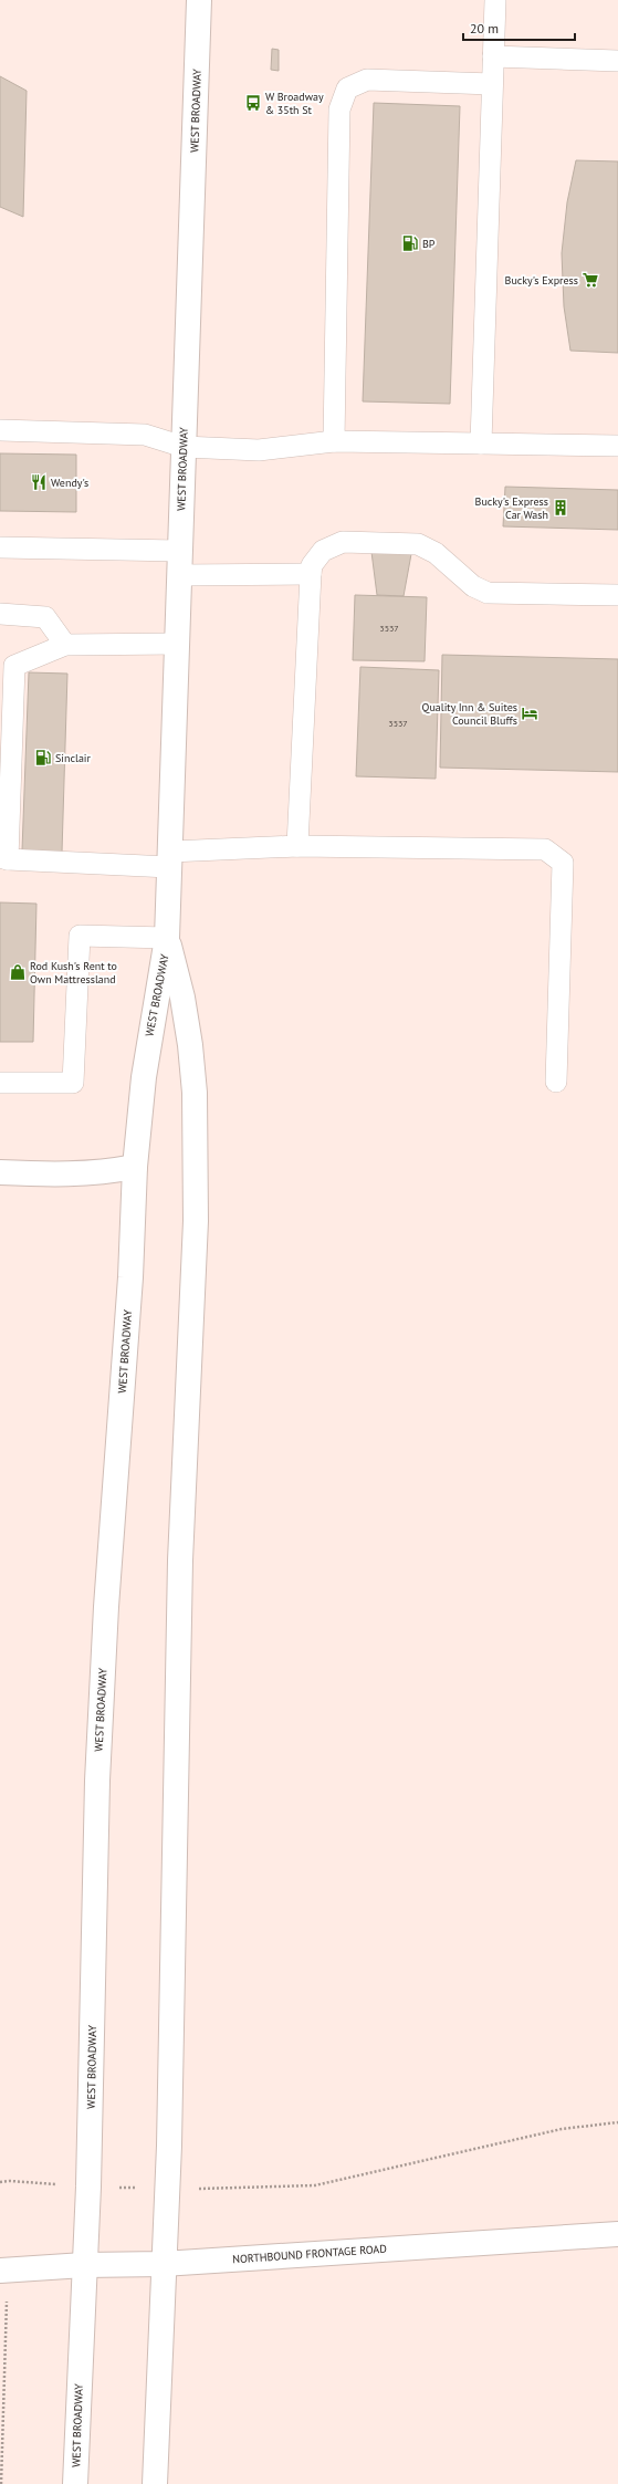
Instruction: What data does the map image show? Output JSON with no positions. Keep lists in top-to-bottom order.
{
  "streets": {
    "main road": ["WEST BROADWAY", "NORTHBOUND FRONTAGE ROAD"]
  },
  "crossings": [
    ["WEST BROADWAY", "NORTHBOUND FRONTAGE ROAD"]
  ],
  "places": {
    "bus stop": ["W Broadway & 35th St"],
    "fuel station": ["BP", "Sinclair"],
    "supermarket": ["Bucky's Express"],
    "restaurant": ["Wendy's"],
    "building": ["Bucky's Express Car Wash"],
    "hotel": ["Quality Inn & Suites Council Bluffs"],
    "shop": ["Rod Kush's Rent to Own Mattressland"]
  },
  "house_numbers": ["3537", "3537"],
  "scale_bar": "20 m"
}
